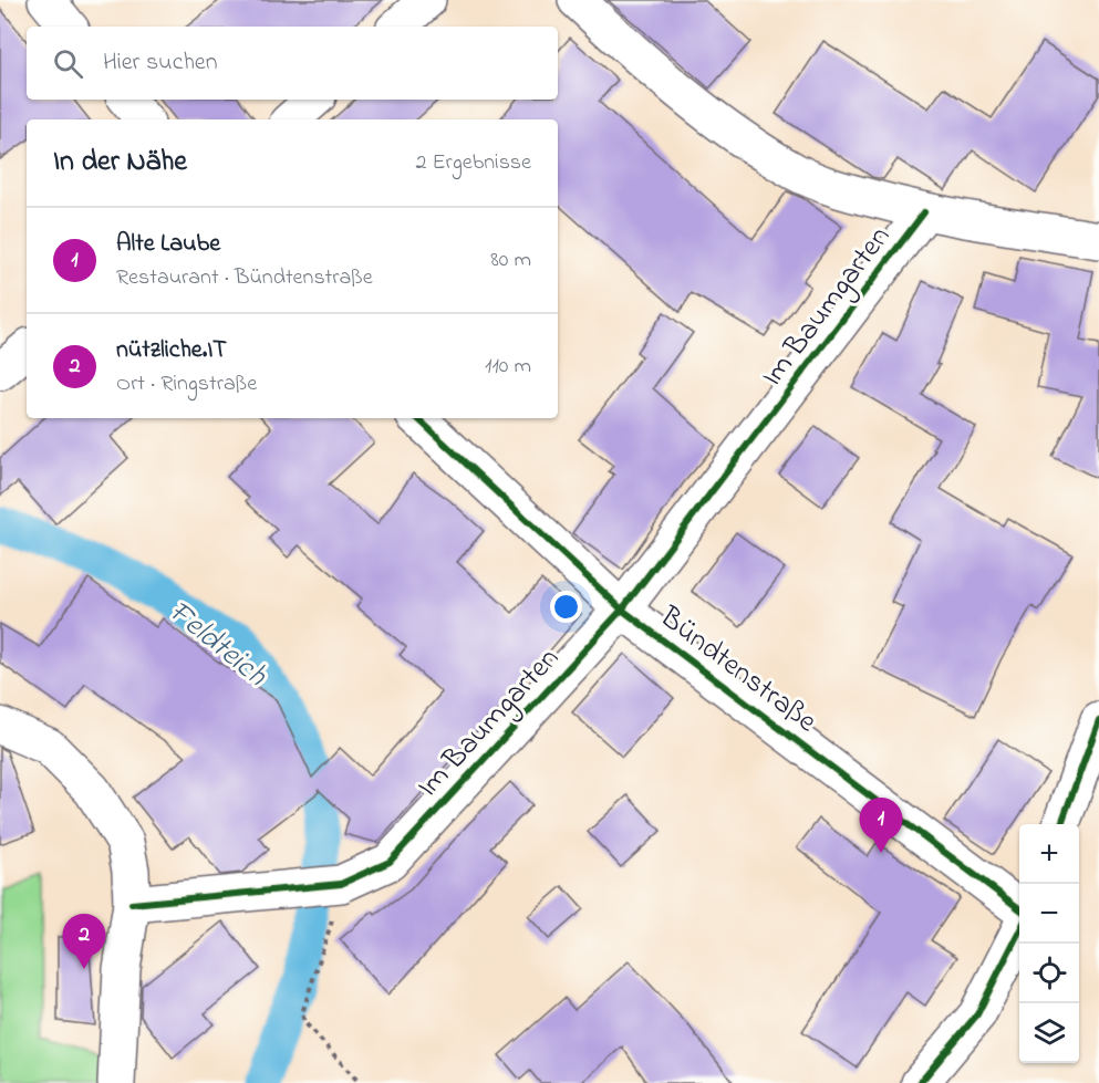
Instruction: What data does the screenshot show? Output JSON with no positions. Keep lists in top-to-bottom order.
{
  "streets": {
    "street": ["Im Baumgarten", "Bündtenstraße"]
  },
  "crossings": [
    ["Im Baumgarten", "Bündtenstraße"]
  ],
  "water": ["Feldteich"],
  "page": {
    "search": "Hier suchen",
    "heading": ["In der Nähe", "2 Ergebnisse"],
    "list": [
      {
        "mark": "1",
        "name": "Alte Laube",
        "note": "Restaurant · Bündtenstraße",
        "value": "80 m"
      },
      {
        "mark": "2",
        "name": "nützliche.IT",
        "note": "Ort · Ringstraße",
        "value": "110 m"
      }
    ],
    "pins": ["1", "2"],
    "map_buttons": ["+", "−"]
  }
}
